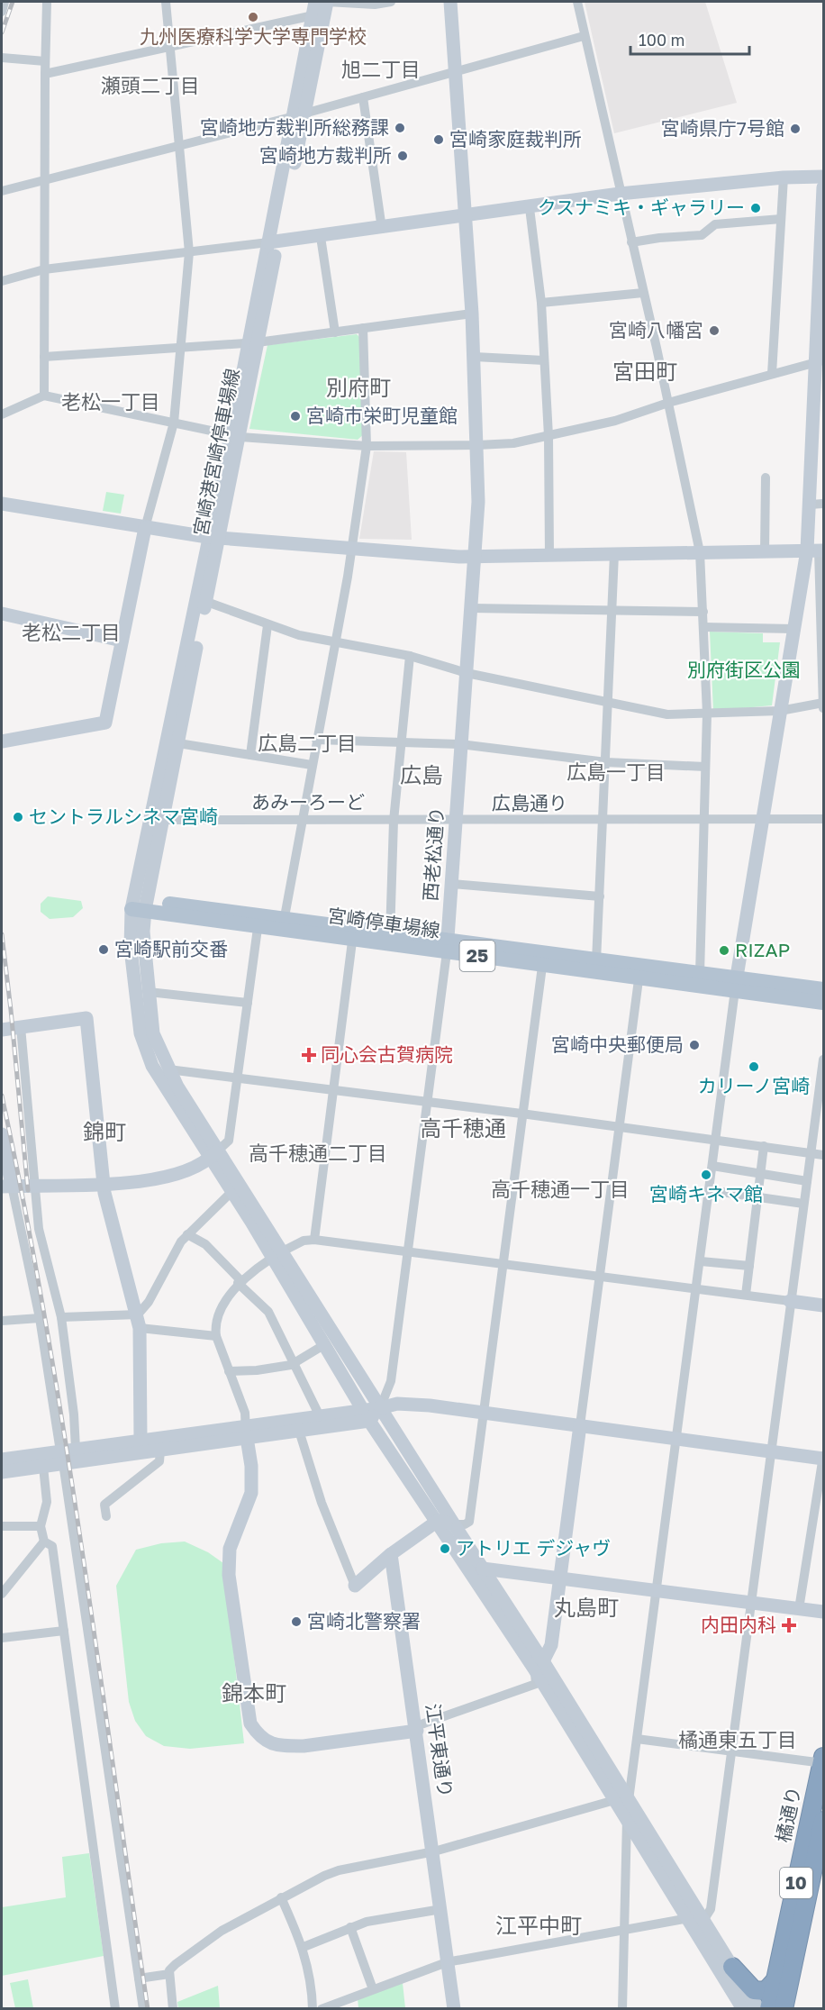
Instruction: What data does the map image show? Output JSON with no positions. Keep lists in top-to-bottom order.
{
  "streets": {
    "highway": ["橘通り", "10"],
    "main road": ["宮崎停車場線", "25"],
    "street": [
      "宮崎港宮崎停車場線",
      "あみーろーど",
      "広島通り",
      "西老松通り",
      "江平東通り"
    ]
  },
  "crossings": [
    ["宮崎港宮崎停車場線", "あみーろーど"],
    ["宮崎港宮崎停車場線", "宮崎停車場線"],
    ["あみーろーど", "広島通り"],
    ["あみーろーど", "西老松通り"],
    ["広島通り", "西老松通り"],
    ["西老松通り", "宮崎停車場線"]
  ],
  "districts": [
    "旭二丁目",
    "瀬頭二丁目",
    "宮田町",
    "別府町",
    "老松一丁目",
    "老松二丁目",
    "広島二丁目",
    "広島一丁目",
    "広島",
    "高千穂通",
    "錦町",
    "高千穂通二丁目",
    "高千穂通一丁目",
    "丸島町",
    "錦本町",
    "橘通東五丁目",
    "江平中町"
  ],
  "parks": ["別府街区公園"],
  "places": {
    "other": [
      "九州医療科学大学専門学校",
      "宮崎地方裁判所総務課",
      "宮崎県庁7号館",
      "宮崎家庭裁判所",
      "宮崎地方裁判所",
      "クスナミキ・ギャラリー",
      "宮崎八幡宮",
      "宮崎市栄町児童館",
      "セントラルシネマ宮崎",
      "宮崎駅前交番",
      "RIZAP",
      "宮崎中央郵便局",
      "カリーノ宮崎",
      "宮崎キネマ館",
      "アトリエ デジャヴ",
      "宮崎北警察署"
    ],
    "health": ["同心会古賀病院", "内田内科"]
  },
  "scale_bar": "100 m"
}
